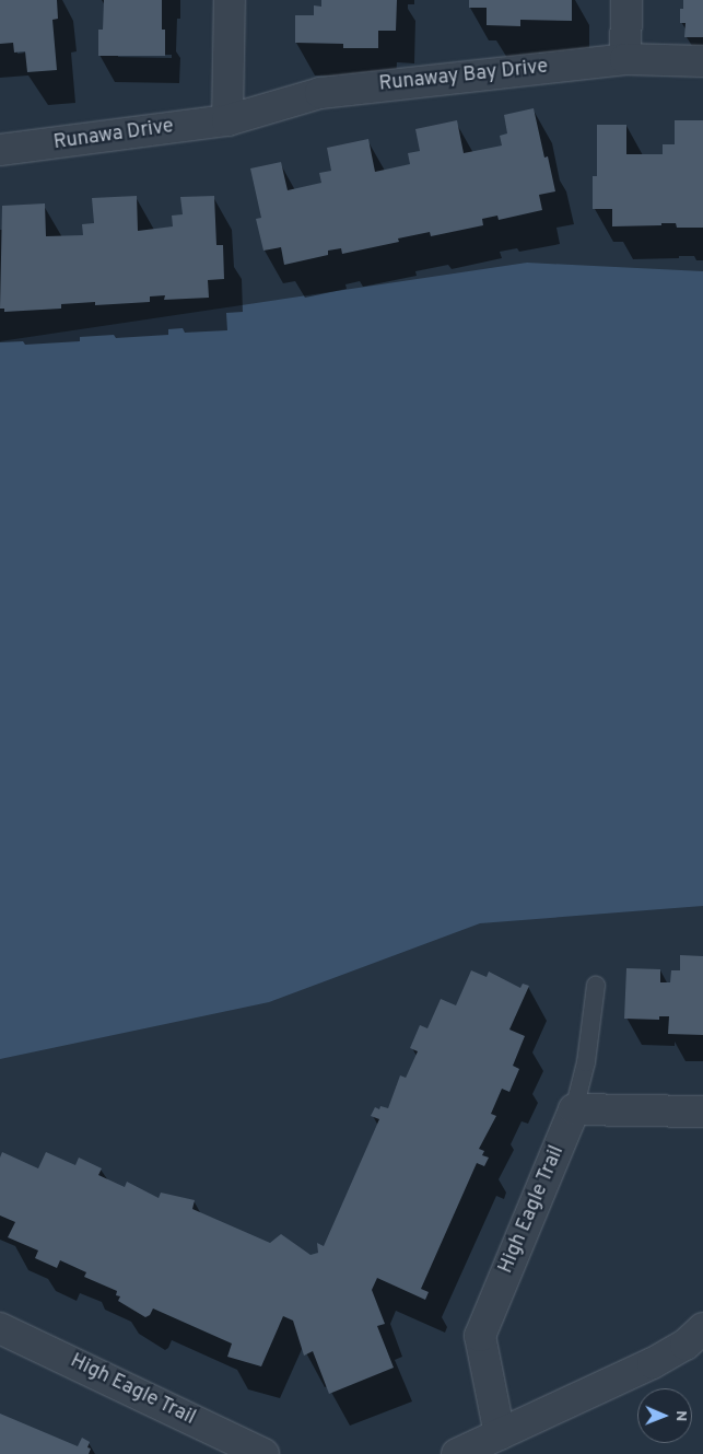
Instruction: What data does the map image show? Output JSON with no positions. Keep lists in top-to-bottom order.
{
  "streets": {
    "street": ["Runaway Bay Drive", "Runawa Drive", "High Eagle Trail"]
  },
  "crossings": [
    ["Runaway Bay Drive", "Runawa Drive"]
  ],
  "north": "right"
}
